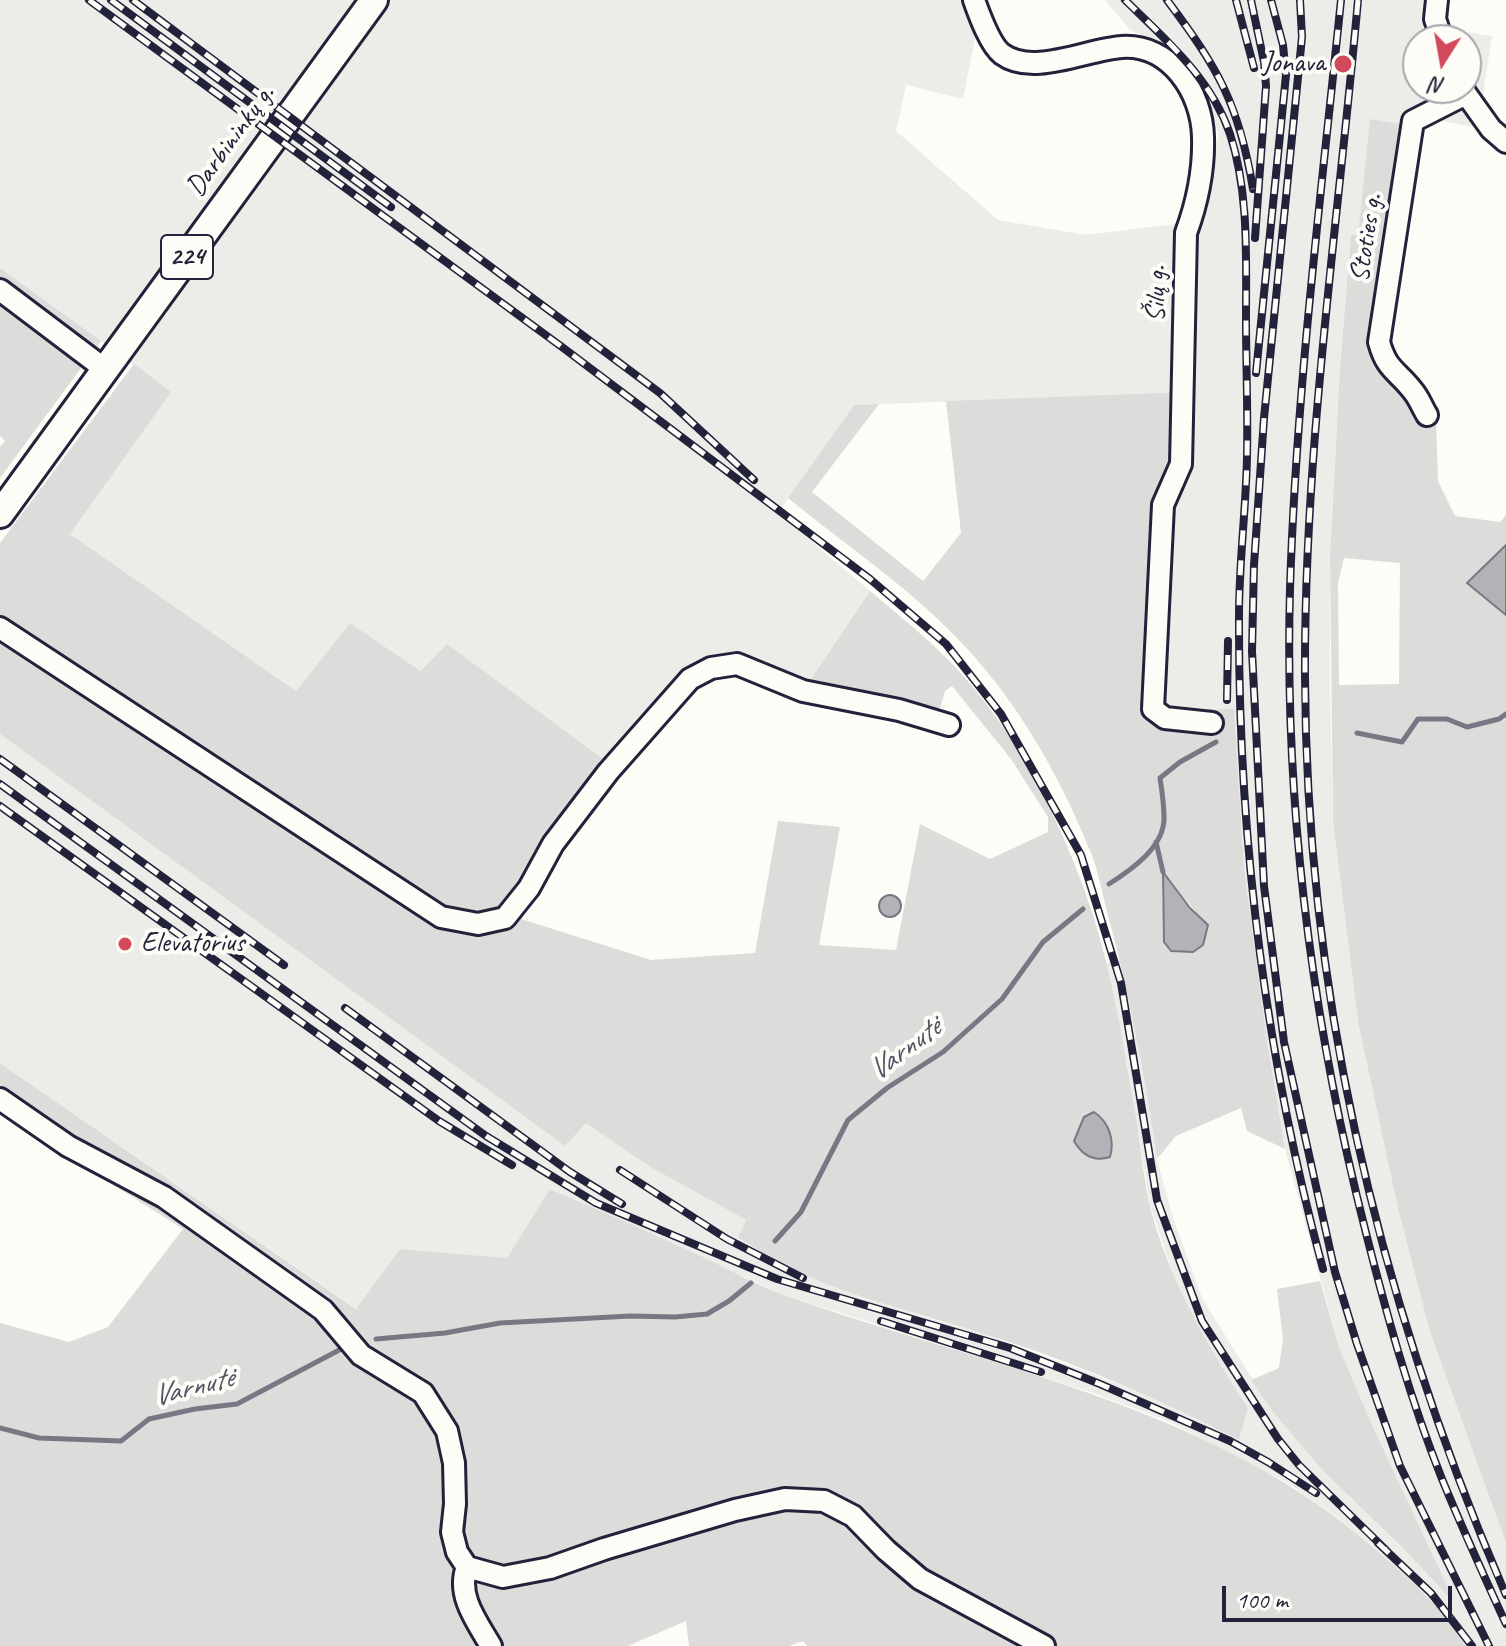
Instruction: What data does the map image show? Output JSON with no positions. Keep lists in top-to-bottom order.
{
  "streets": {
    "main road": ["Darbininkų g.", "224"],
    "street": ["Stoties g.", "Šilų g."]
  },
  "water": ["Varnutė"],
  "places": ["Jonava", "Elevatorius"],
  "scale_bar": "100 m",
  "north": "bottom"
}
